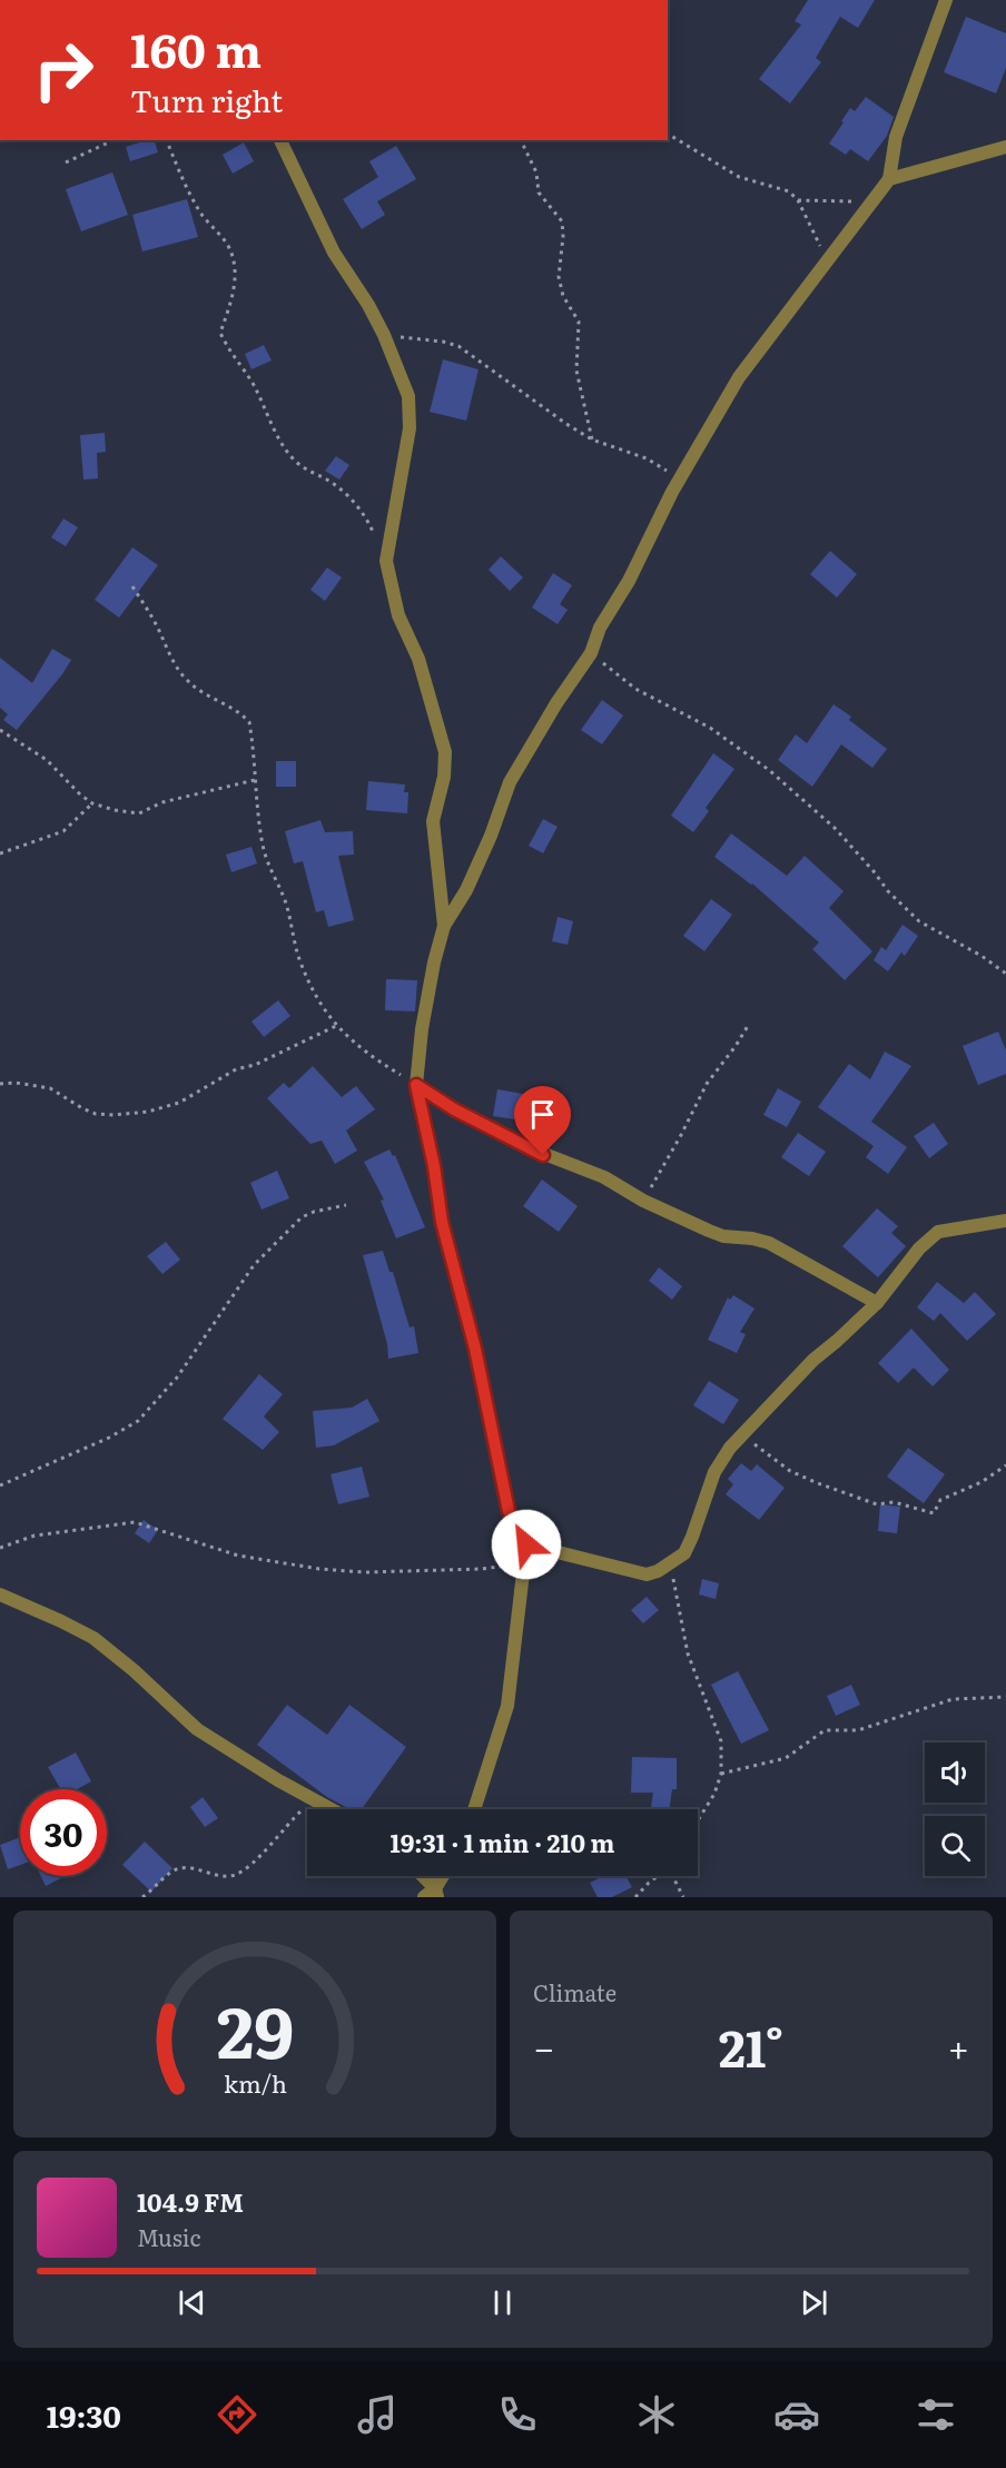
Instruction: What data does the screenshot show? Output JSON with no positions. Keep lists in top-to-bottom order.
{
  "page": {
    "turn": ["160 m", "Turn right"],
    "limit": "30",
    "trip": "19:31 · 1 min · 210 m",
    "tile": "Climate",
    "heat": ["−", "21°", "+"],
    "song": ["104.9 FM", "Music"],
    "tabs": "19:30",
    "gauge": ["29", "km/h"]
  }
}
